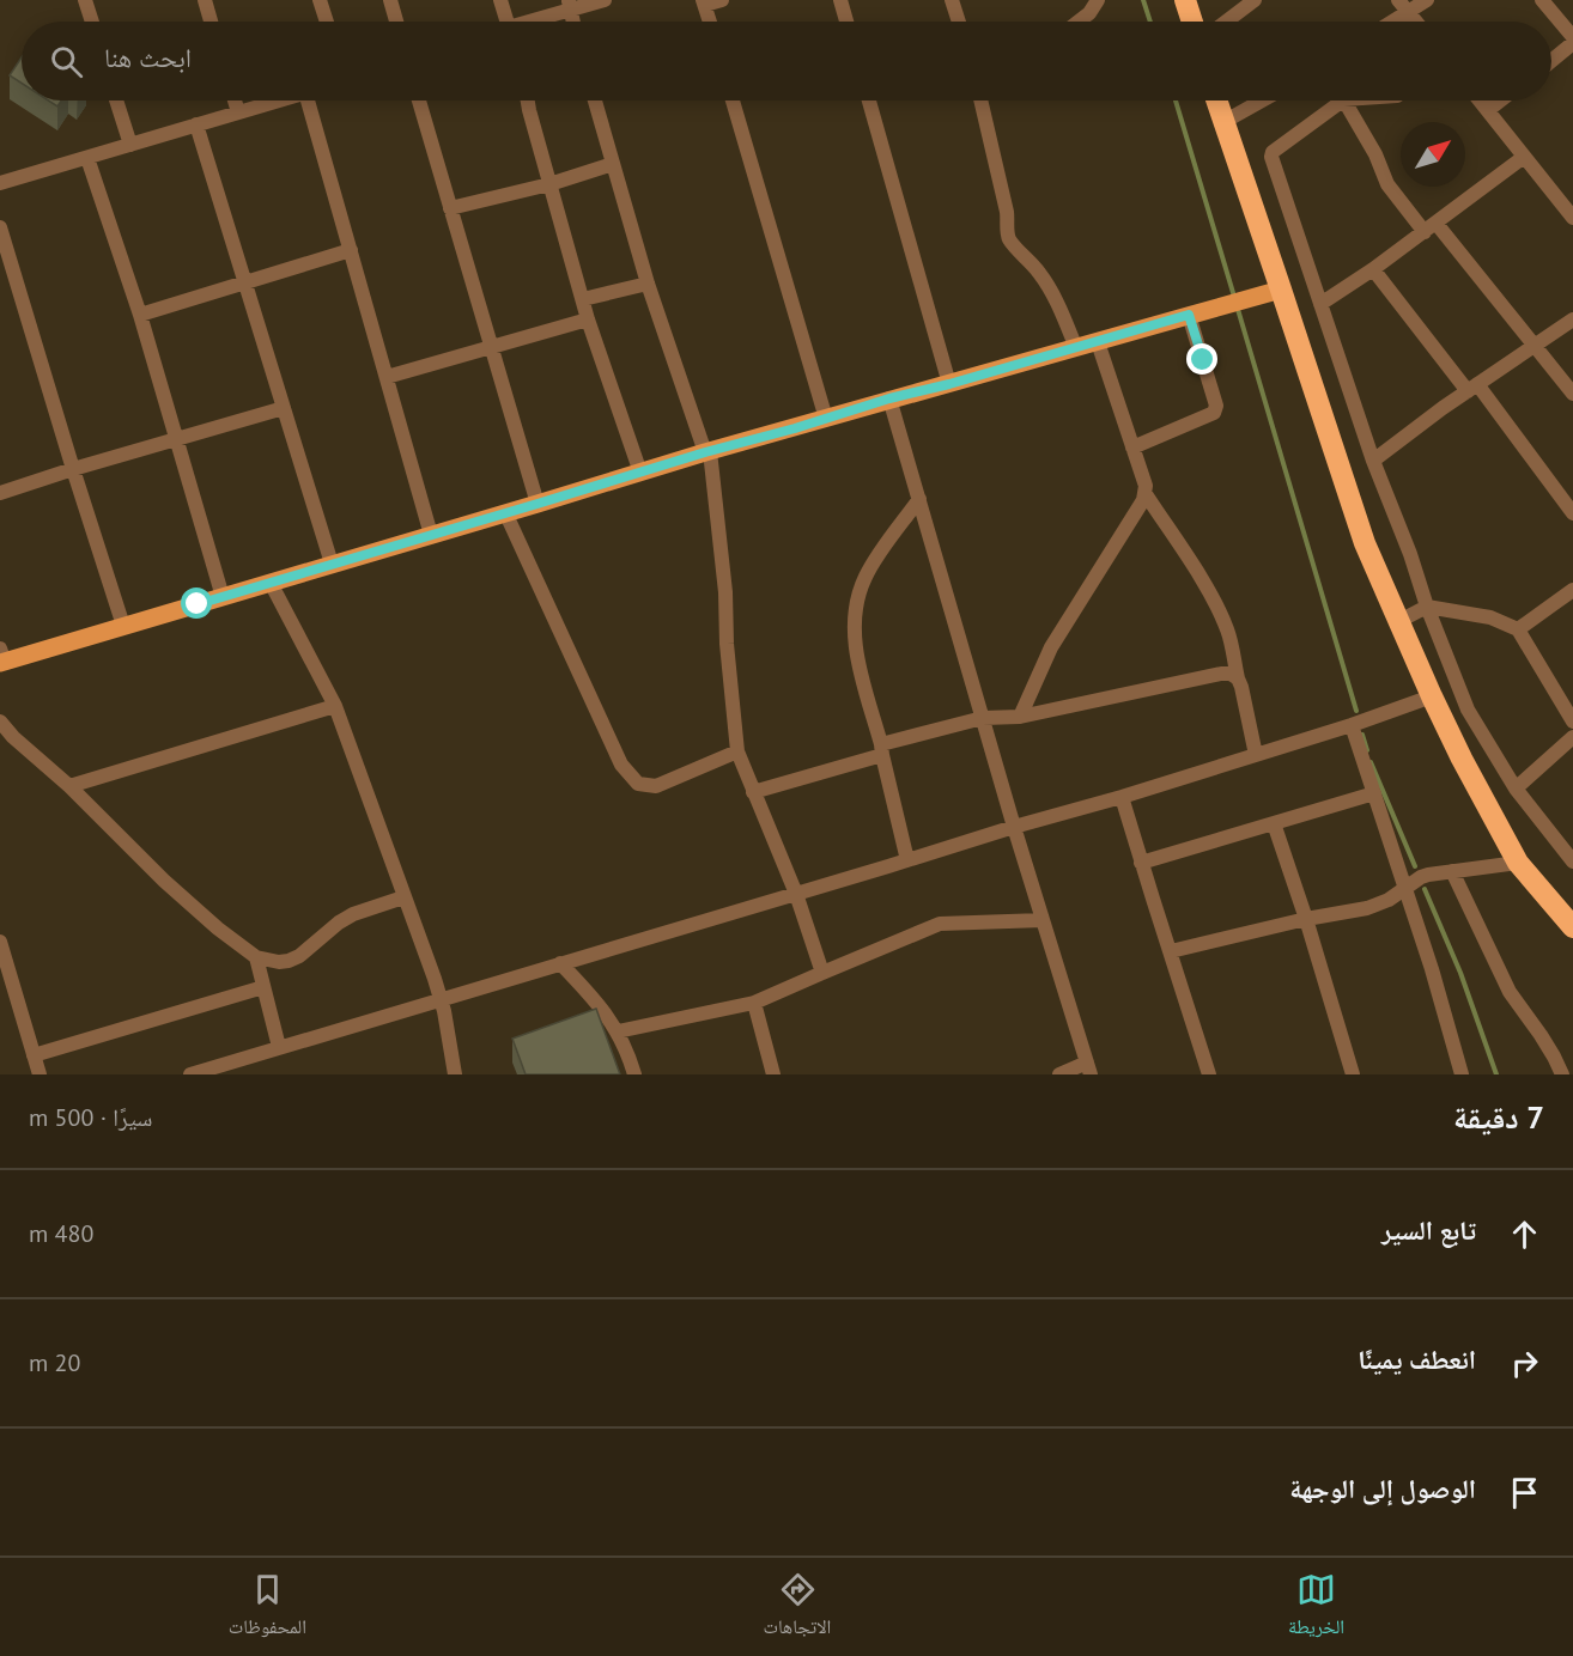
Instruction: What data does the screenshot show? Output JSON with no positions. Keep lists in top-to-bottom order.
{
  "north": "top right",
  "page": {
    "search": "ابحث هنا",
    "heading": ["7 دقيقة", "سيرًا · 500 m"],
    "list": [
      ["تابع السير", "480 m"],
      ["انعطف يمينًا", "20 m"],
      "الوصول إلى الوجهة"
    ],
    "nav": ["الخريطة", "الاتجاهات", "المحفوظات"]
  }
}
